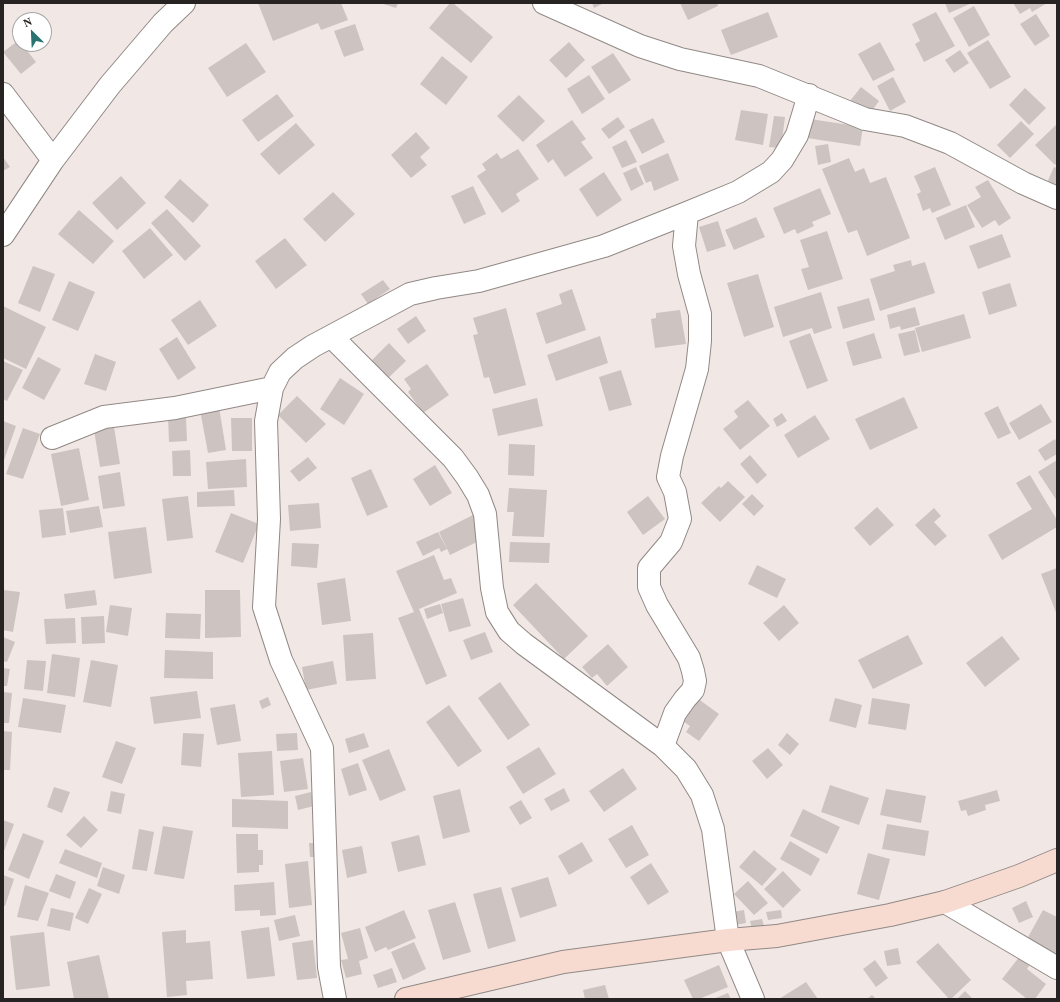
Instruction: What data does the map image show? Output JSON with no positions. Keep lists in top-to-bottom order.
{
  "north": "top left"
}
